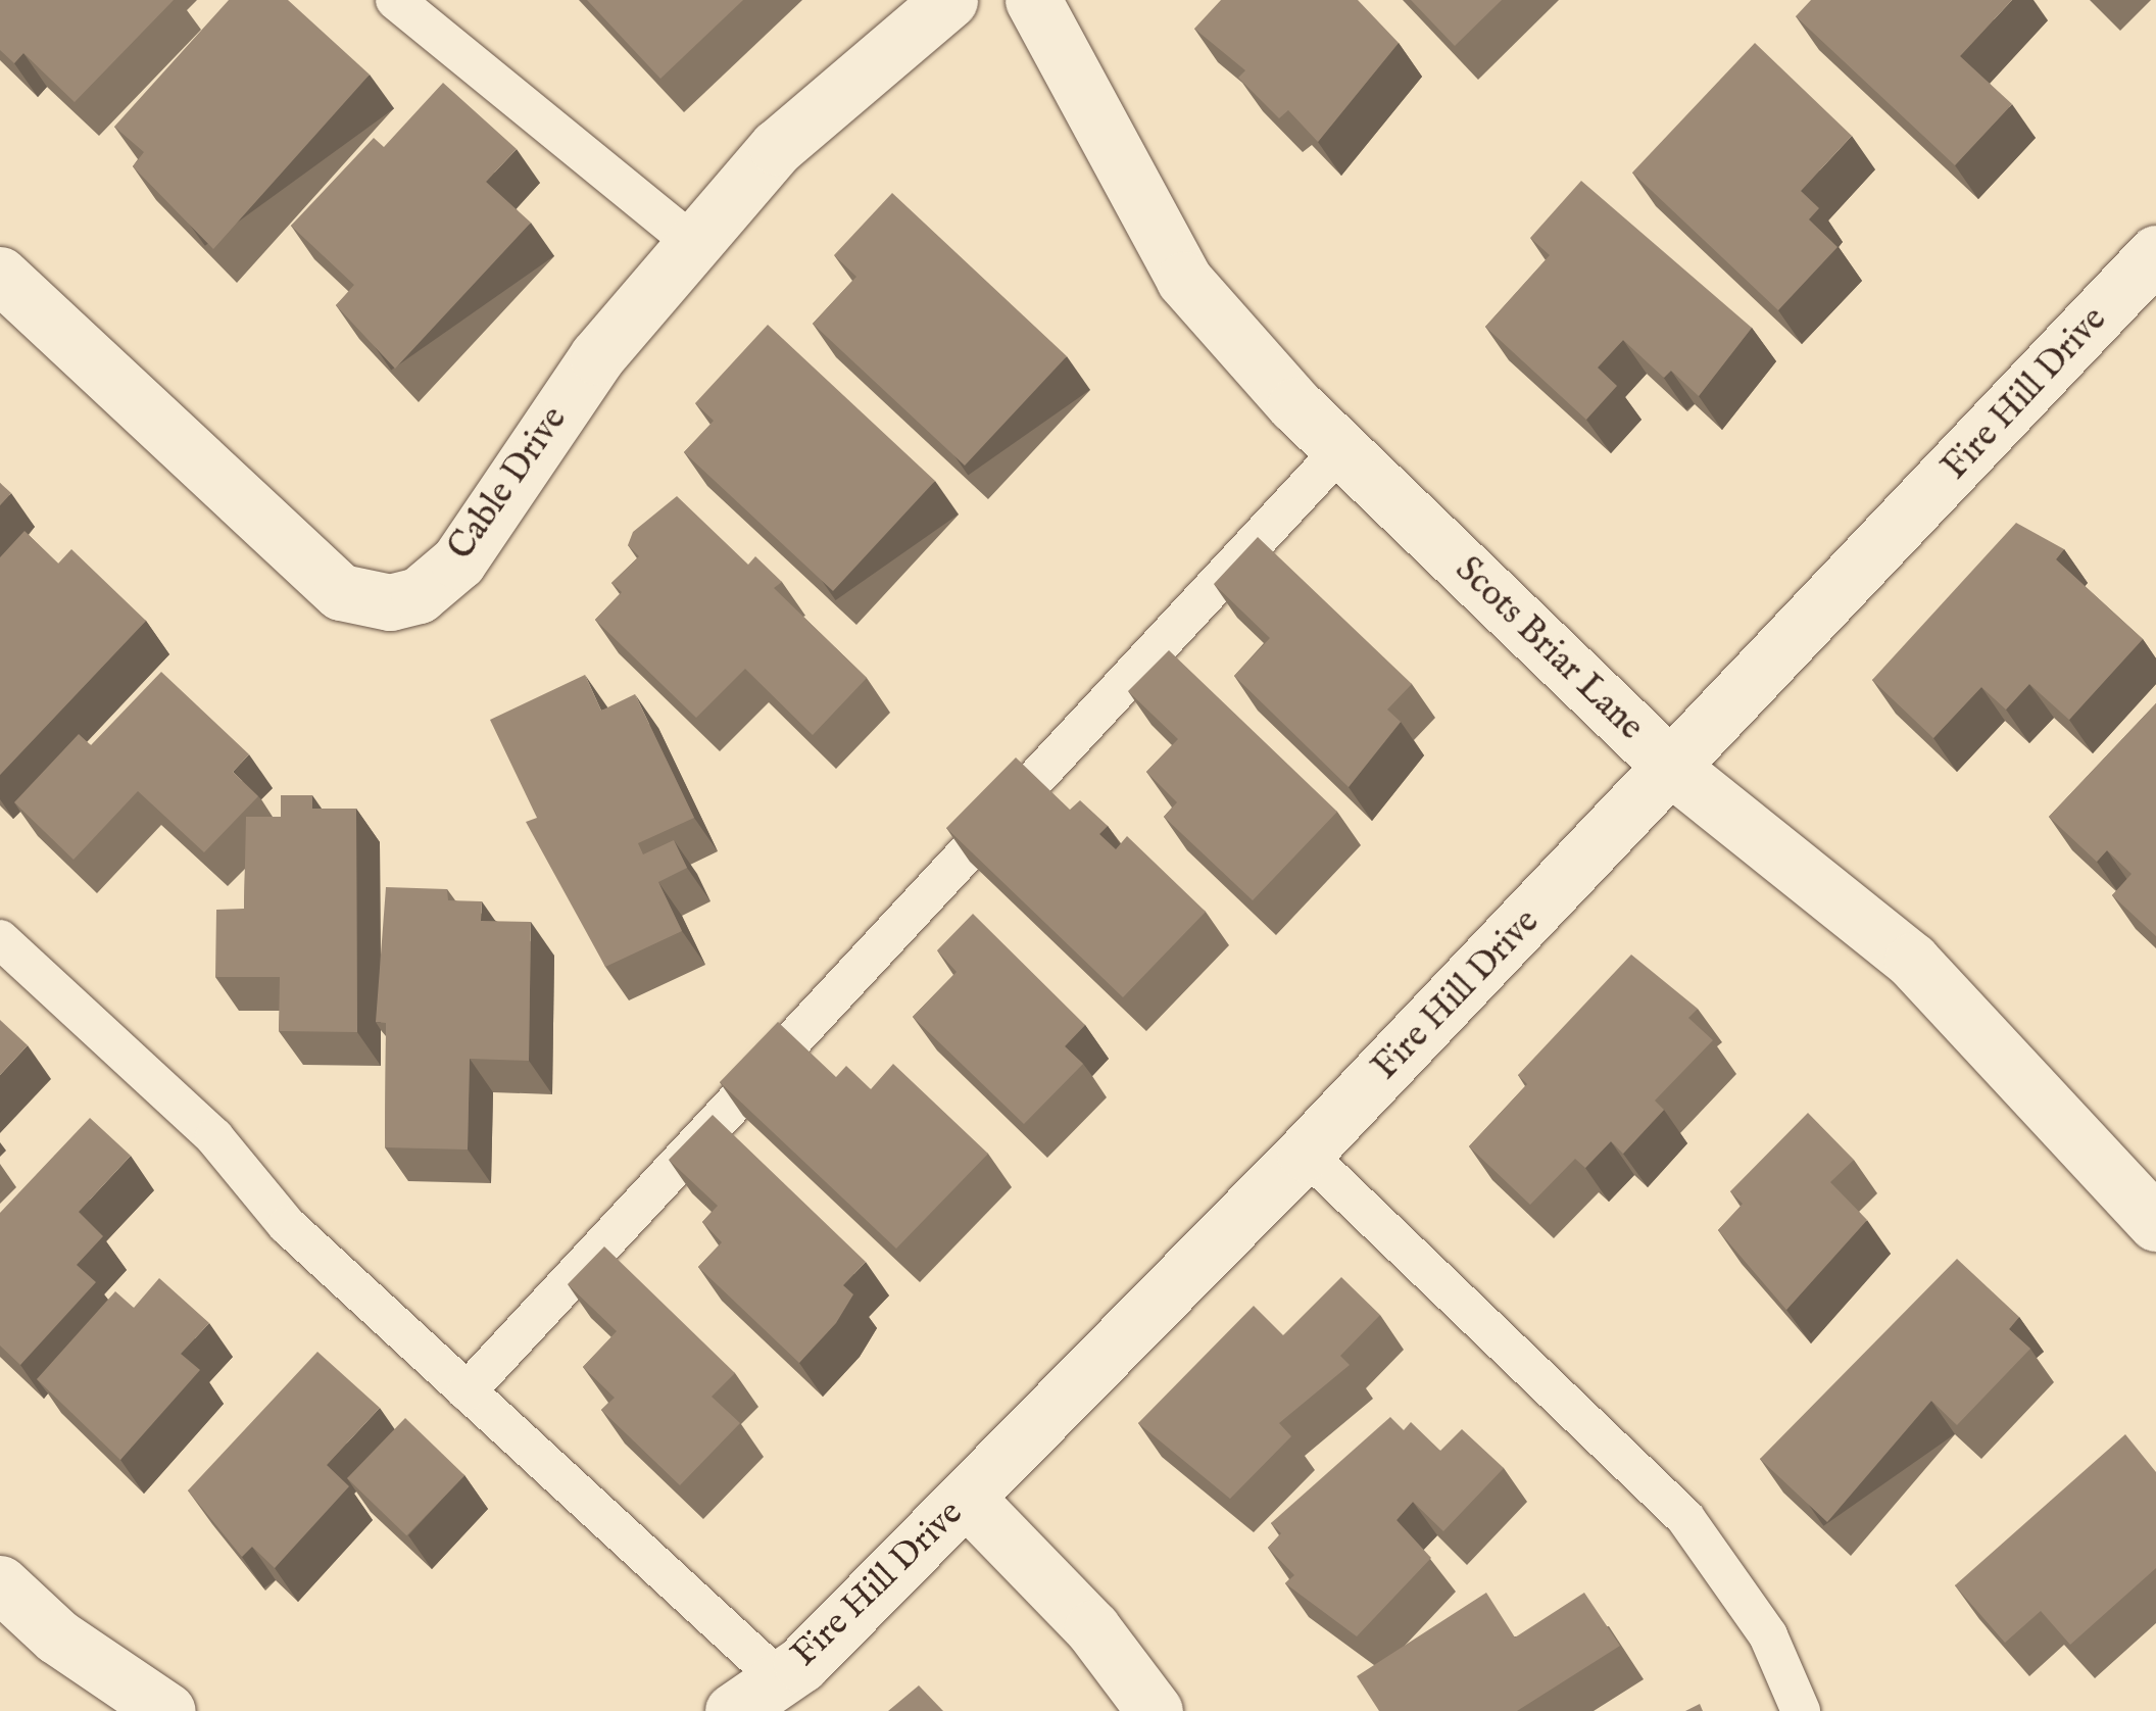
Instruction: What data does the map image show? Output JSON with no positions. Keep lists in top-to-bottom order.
{
  "streets": {
    "street": ["Fire Hill Drive", "Cable Drive", "Scots Briar Lane"]
  },
  "crossings": [
    ["Fire Hill Drive", "Scots Briar Lane"]
  ]
}
